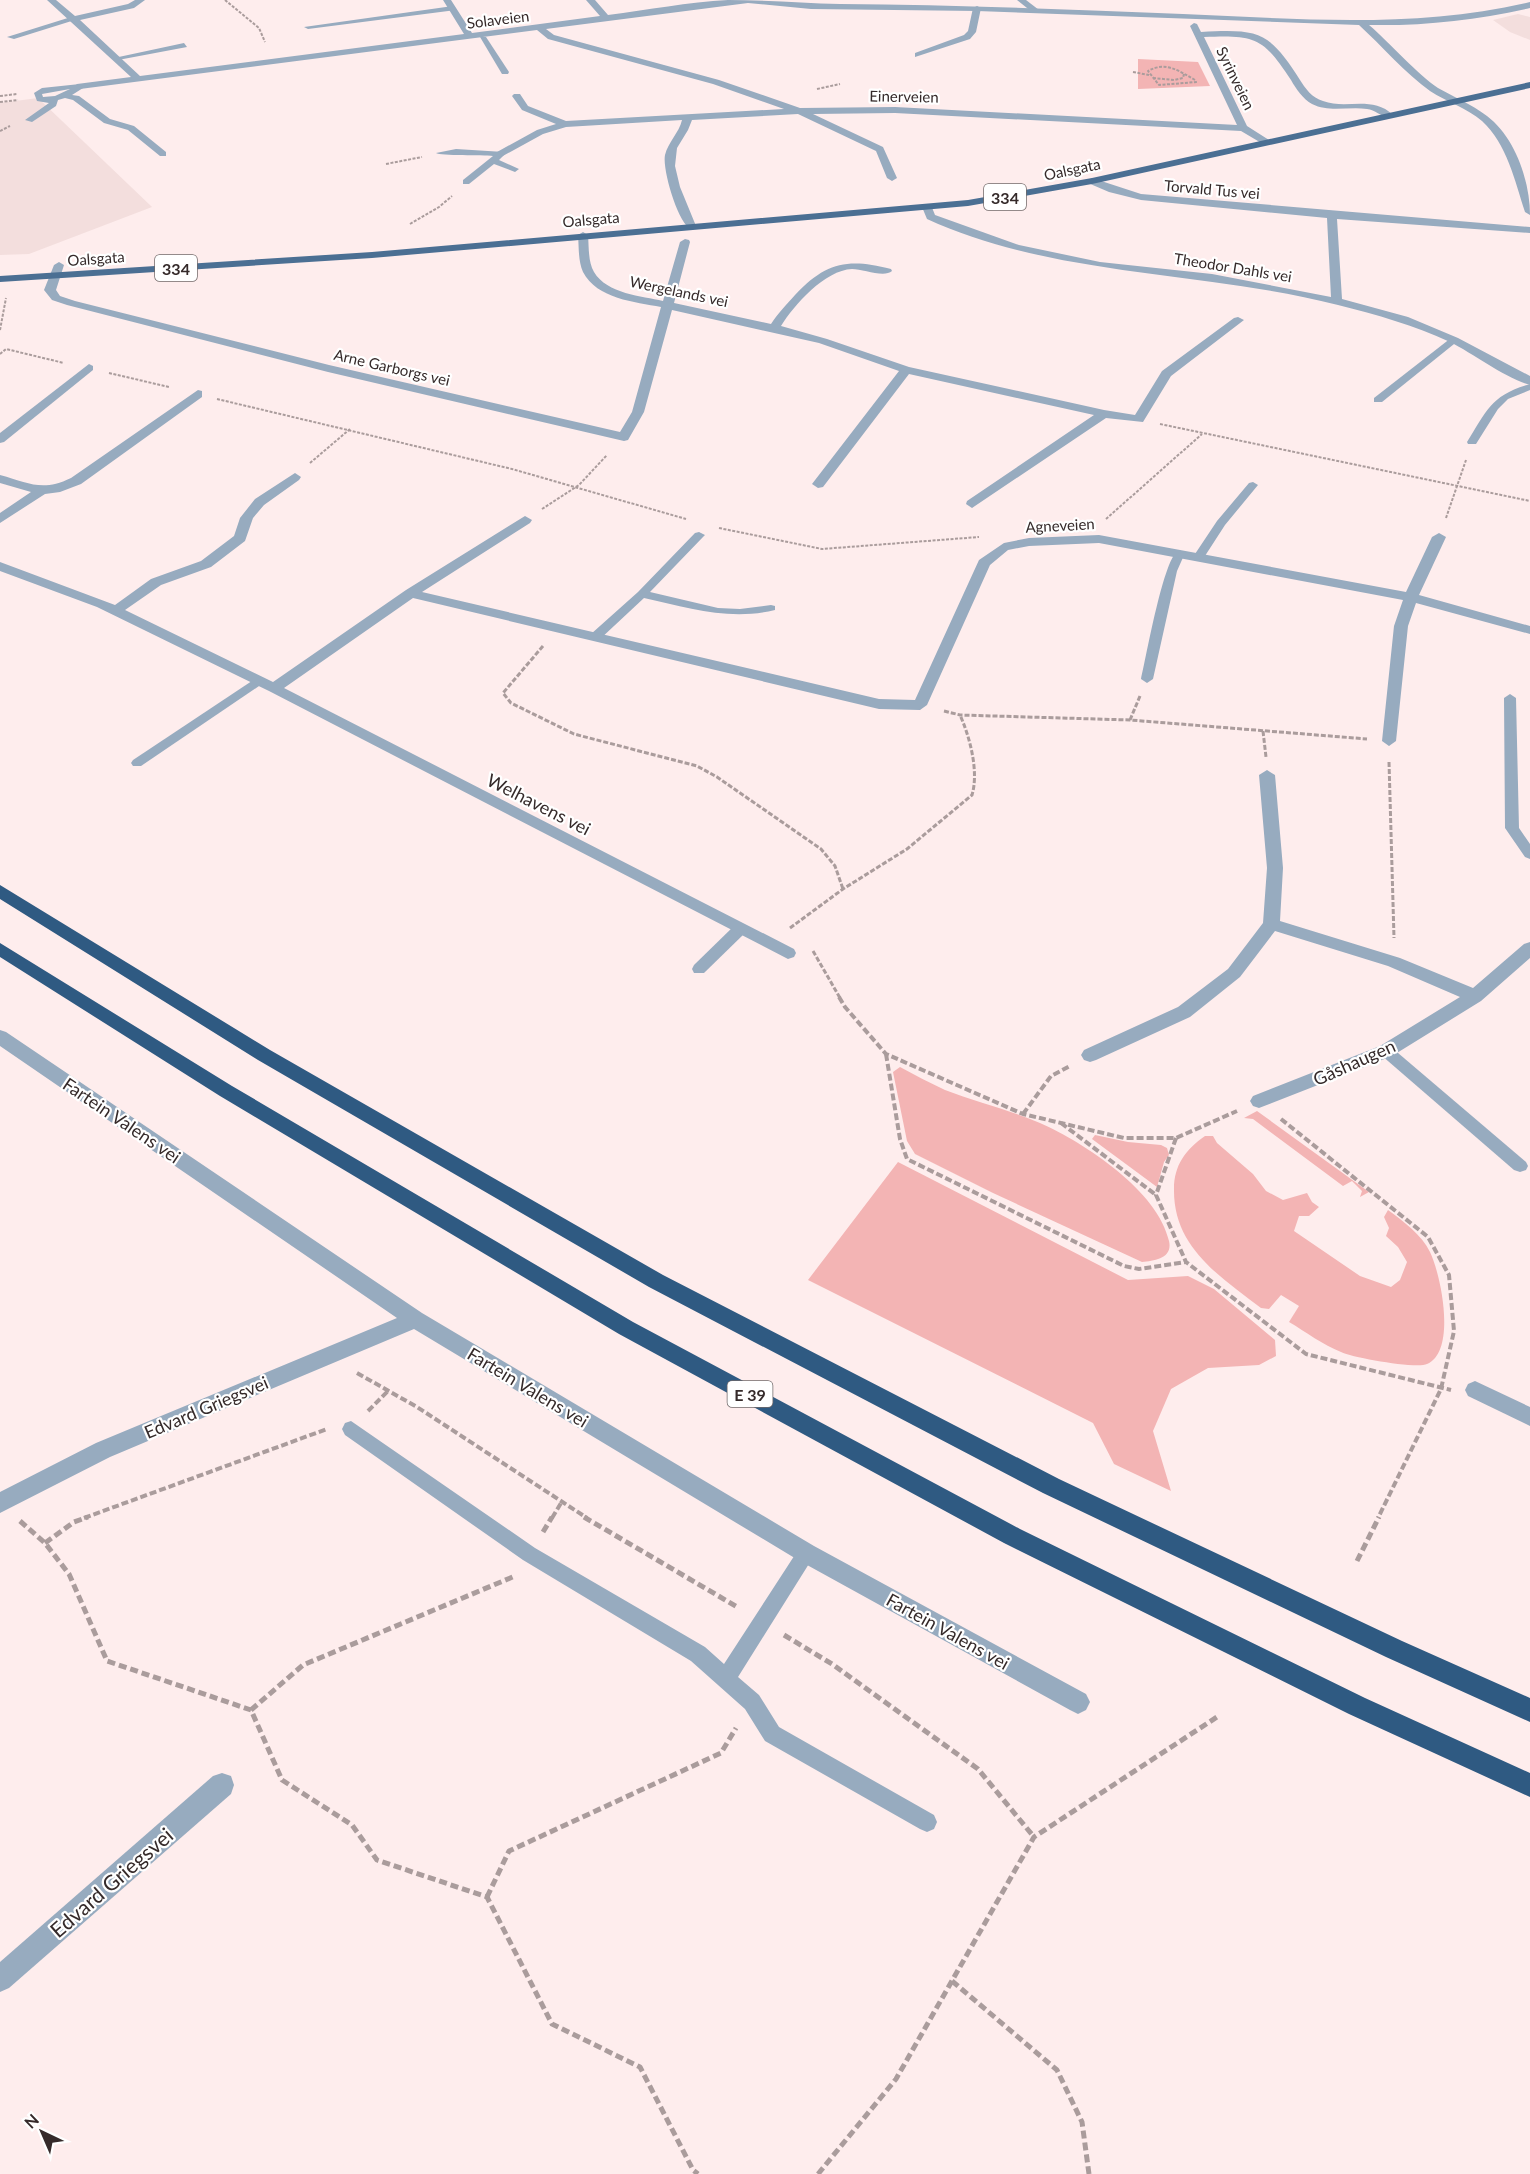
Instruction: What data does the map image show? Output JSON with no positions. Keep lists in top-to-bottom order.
{
  "streets": {
    "highway": ["E 39"],
    "main road": ["Oalsgata", "334"],
    "street": [
      "Solaveien",
      "Syrinveien",
      "Einerveien",
      "Torvald Tus vei",
      "Theodor Dahls vei",
      "Wergelands vei",
      "Arne Garborgs vei",
      "Agneveien",
      "Welhavens vei",
      "Gåshaugen",
      "Fartein Valens vei",
      "Edvard Griegsvei"
    ]
  },
  "crossings": [
    ["Solaveien", "Syrinveien"],
    ["Syrinveien", "Einerveien"],
    ["Syrinveien", "Oalsgata"],
    ["Oalsgata", "Torvald Tus vei"],
    ["Oalsgata", "Theodor Dahls vei"],
    ["Oalsgata", "Wergelands vei"],
    ["Oalsgata", "Arne Garborgs vei"],
    ["Fartein Valens vei", "Edvard Griegsvei"]
  ],
  "north": "top left"
}
